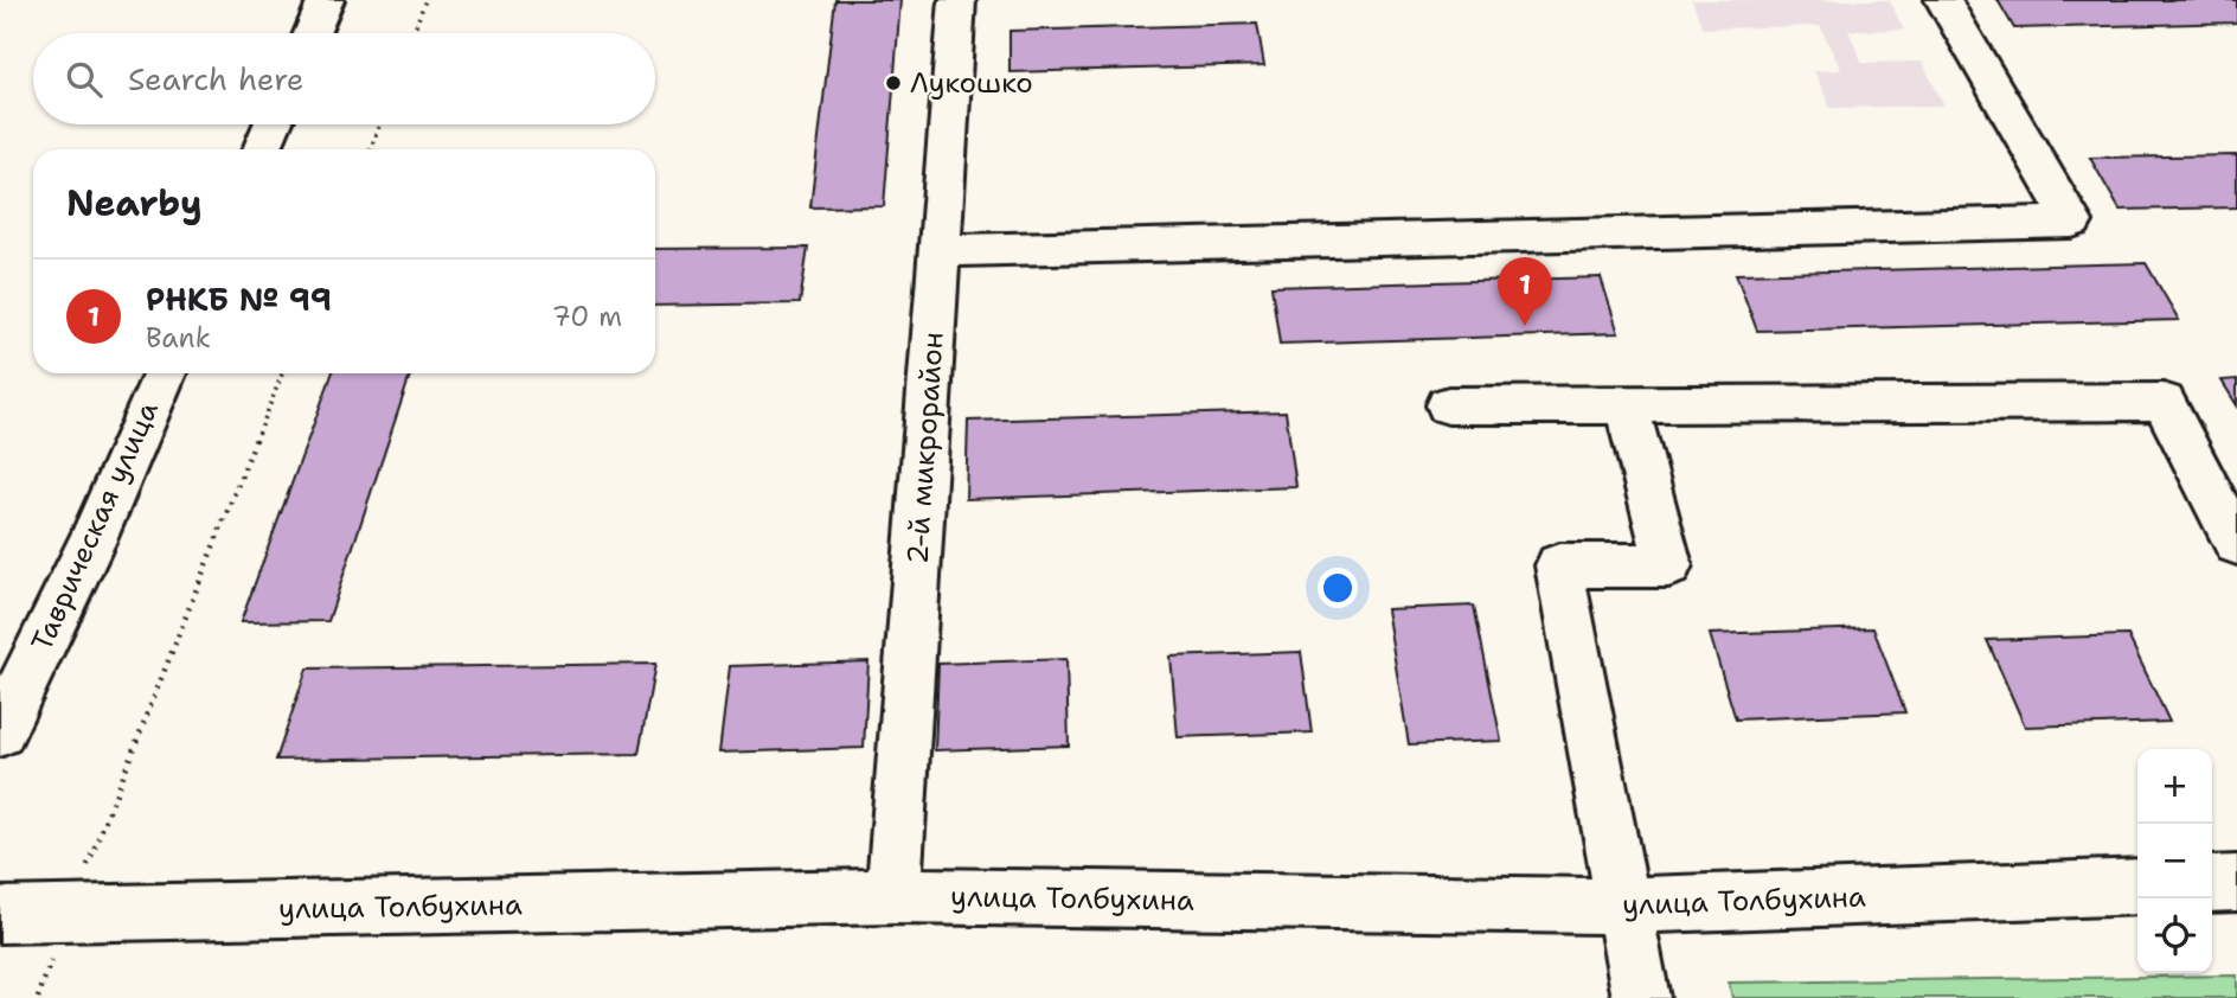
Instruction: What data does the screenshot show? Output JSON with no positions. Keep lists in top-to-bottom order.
{
  "streets": {
    "main road": ["2-й микрорайон", "Таврическая улица", "улица Толбухина"]
  },
  "crossings": [
    ["2-й микрорайон", "улица Толбухина"]
  ],
  "places": ["Лукошко"],
  "page": {
    "search": "Search here",
    "heading": "Nearby",
    "pins": "1",
    "list": [
      {
        "mark": "1",
        "name": "РНКБ № 99",
        "note": "Bank",
        "value": "70 m"
      }
    ],
    "map_buttons": ["+", "−"]
  }
}
